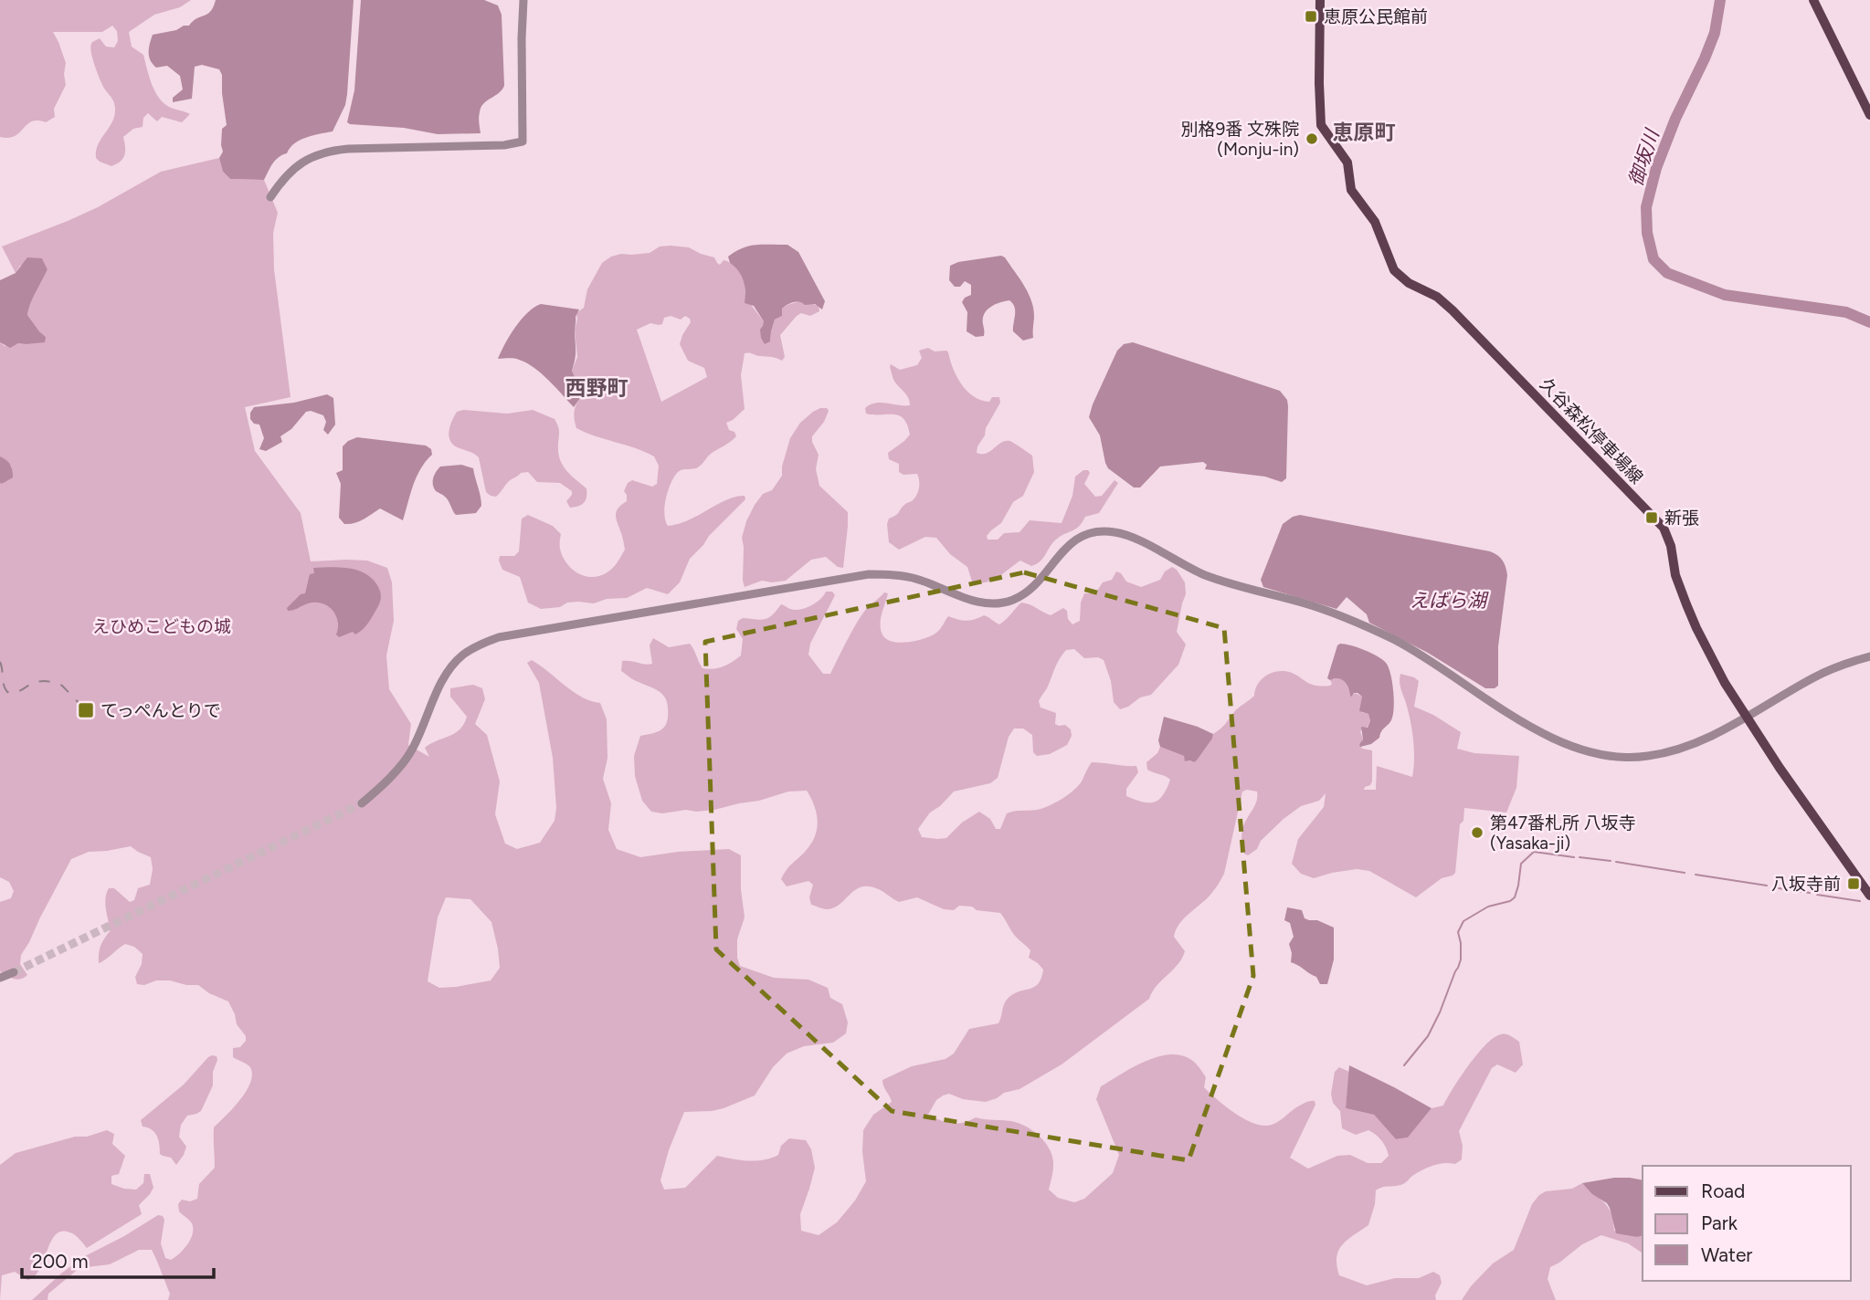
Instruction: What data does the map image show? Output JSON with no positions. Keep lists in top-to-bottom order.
{
  "streets": {
    "main road": ["久谷森松停車場線"]
  },
  "districts": ["恵原町", "西野町"],
  "water": ["御坂川", "えばら湖"],
  "parks": ["えひめこどもの城"],
  "places": {
    "transit": [
      "恵原公民館前",
      "新張",
      "てっぺんとりで",
      "八坂寺前"
    ],
    "other": ["別格9番 文殊院 (Monju-in)", "第47番札所 八坂寺 (Yasaka-ji)"]
  },
  "legend": ["Road", "Park", "Water"],
  "scale_bar": "200 m"
}
